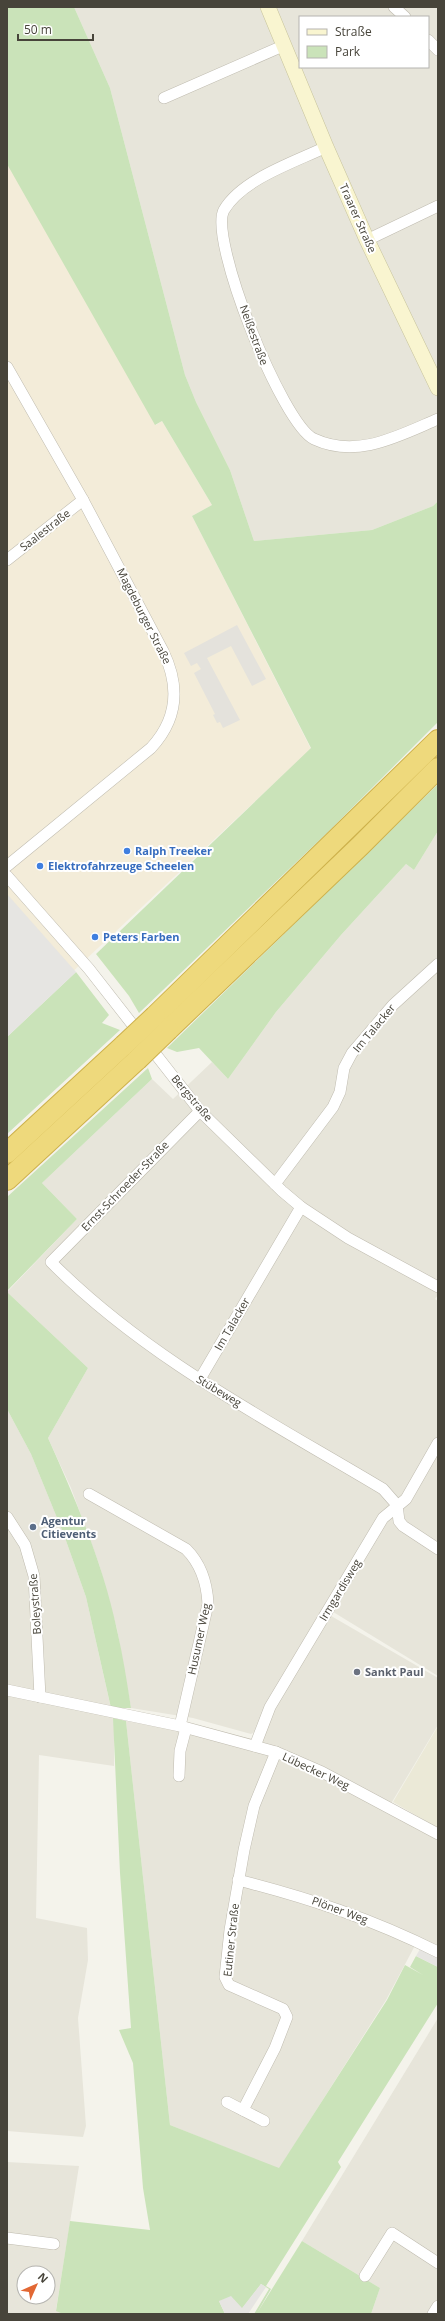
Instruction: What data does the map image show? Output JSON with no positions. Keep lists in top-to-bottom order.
{
  "streets": {
    "street": [
      "Traarer Straße",
      "Neißestraße",
      "Saalestraße",
      "Magdeburger Straße",
      "Im Talacker",
      "Bergstraße",
      "Ernst-Schroeder-Straße",
      "Stübeweg",
      "Irmgardisweg",
      "Boleystraße",
      "Husumer Weg",
      "Lübecker Weg",
      "Plöner Weg",
      "Eutiner Straße"
    ]
  },
  "crossings": [
    ["Traarer Straße", "Neißestraße"],
    ["Saalestraße", "Magdeburger Straße"],
    ["Im Talacker", "Bergstraße"],
    ["Im Talacker", "Stübeweg"],
    ["Bergstraße", "Ernst-Schroeder-Straße"],
    ["Ernst-Schroeder-Straße", "Stübeweg"],
    ["Stübeweg", "Irmgardisweg"],
    ["Irmgardisweg", "Lübecker Weg"],
    ["Boleystraße", "Lübecker Weg"],
    ["Husumer Weg", "Lübecker Weg"],
    ["Lübecker Weg", "Eutiner Straße"],
    ["Plöner Weg", "Eutiner Straße"]
  ],
  "places": [
    "Ralph Treeker",
    "Elektrofahrzeuge Scheelen",
    "Peters Farben",
    "Agentur Citievents",
    "Sankt Paul"
  ],
  "legend": ["Straße", "Park"],
  "scale_bar": "50 m",
  "north": "top right"
}
